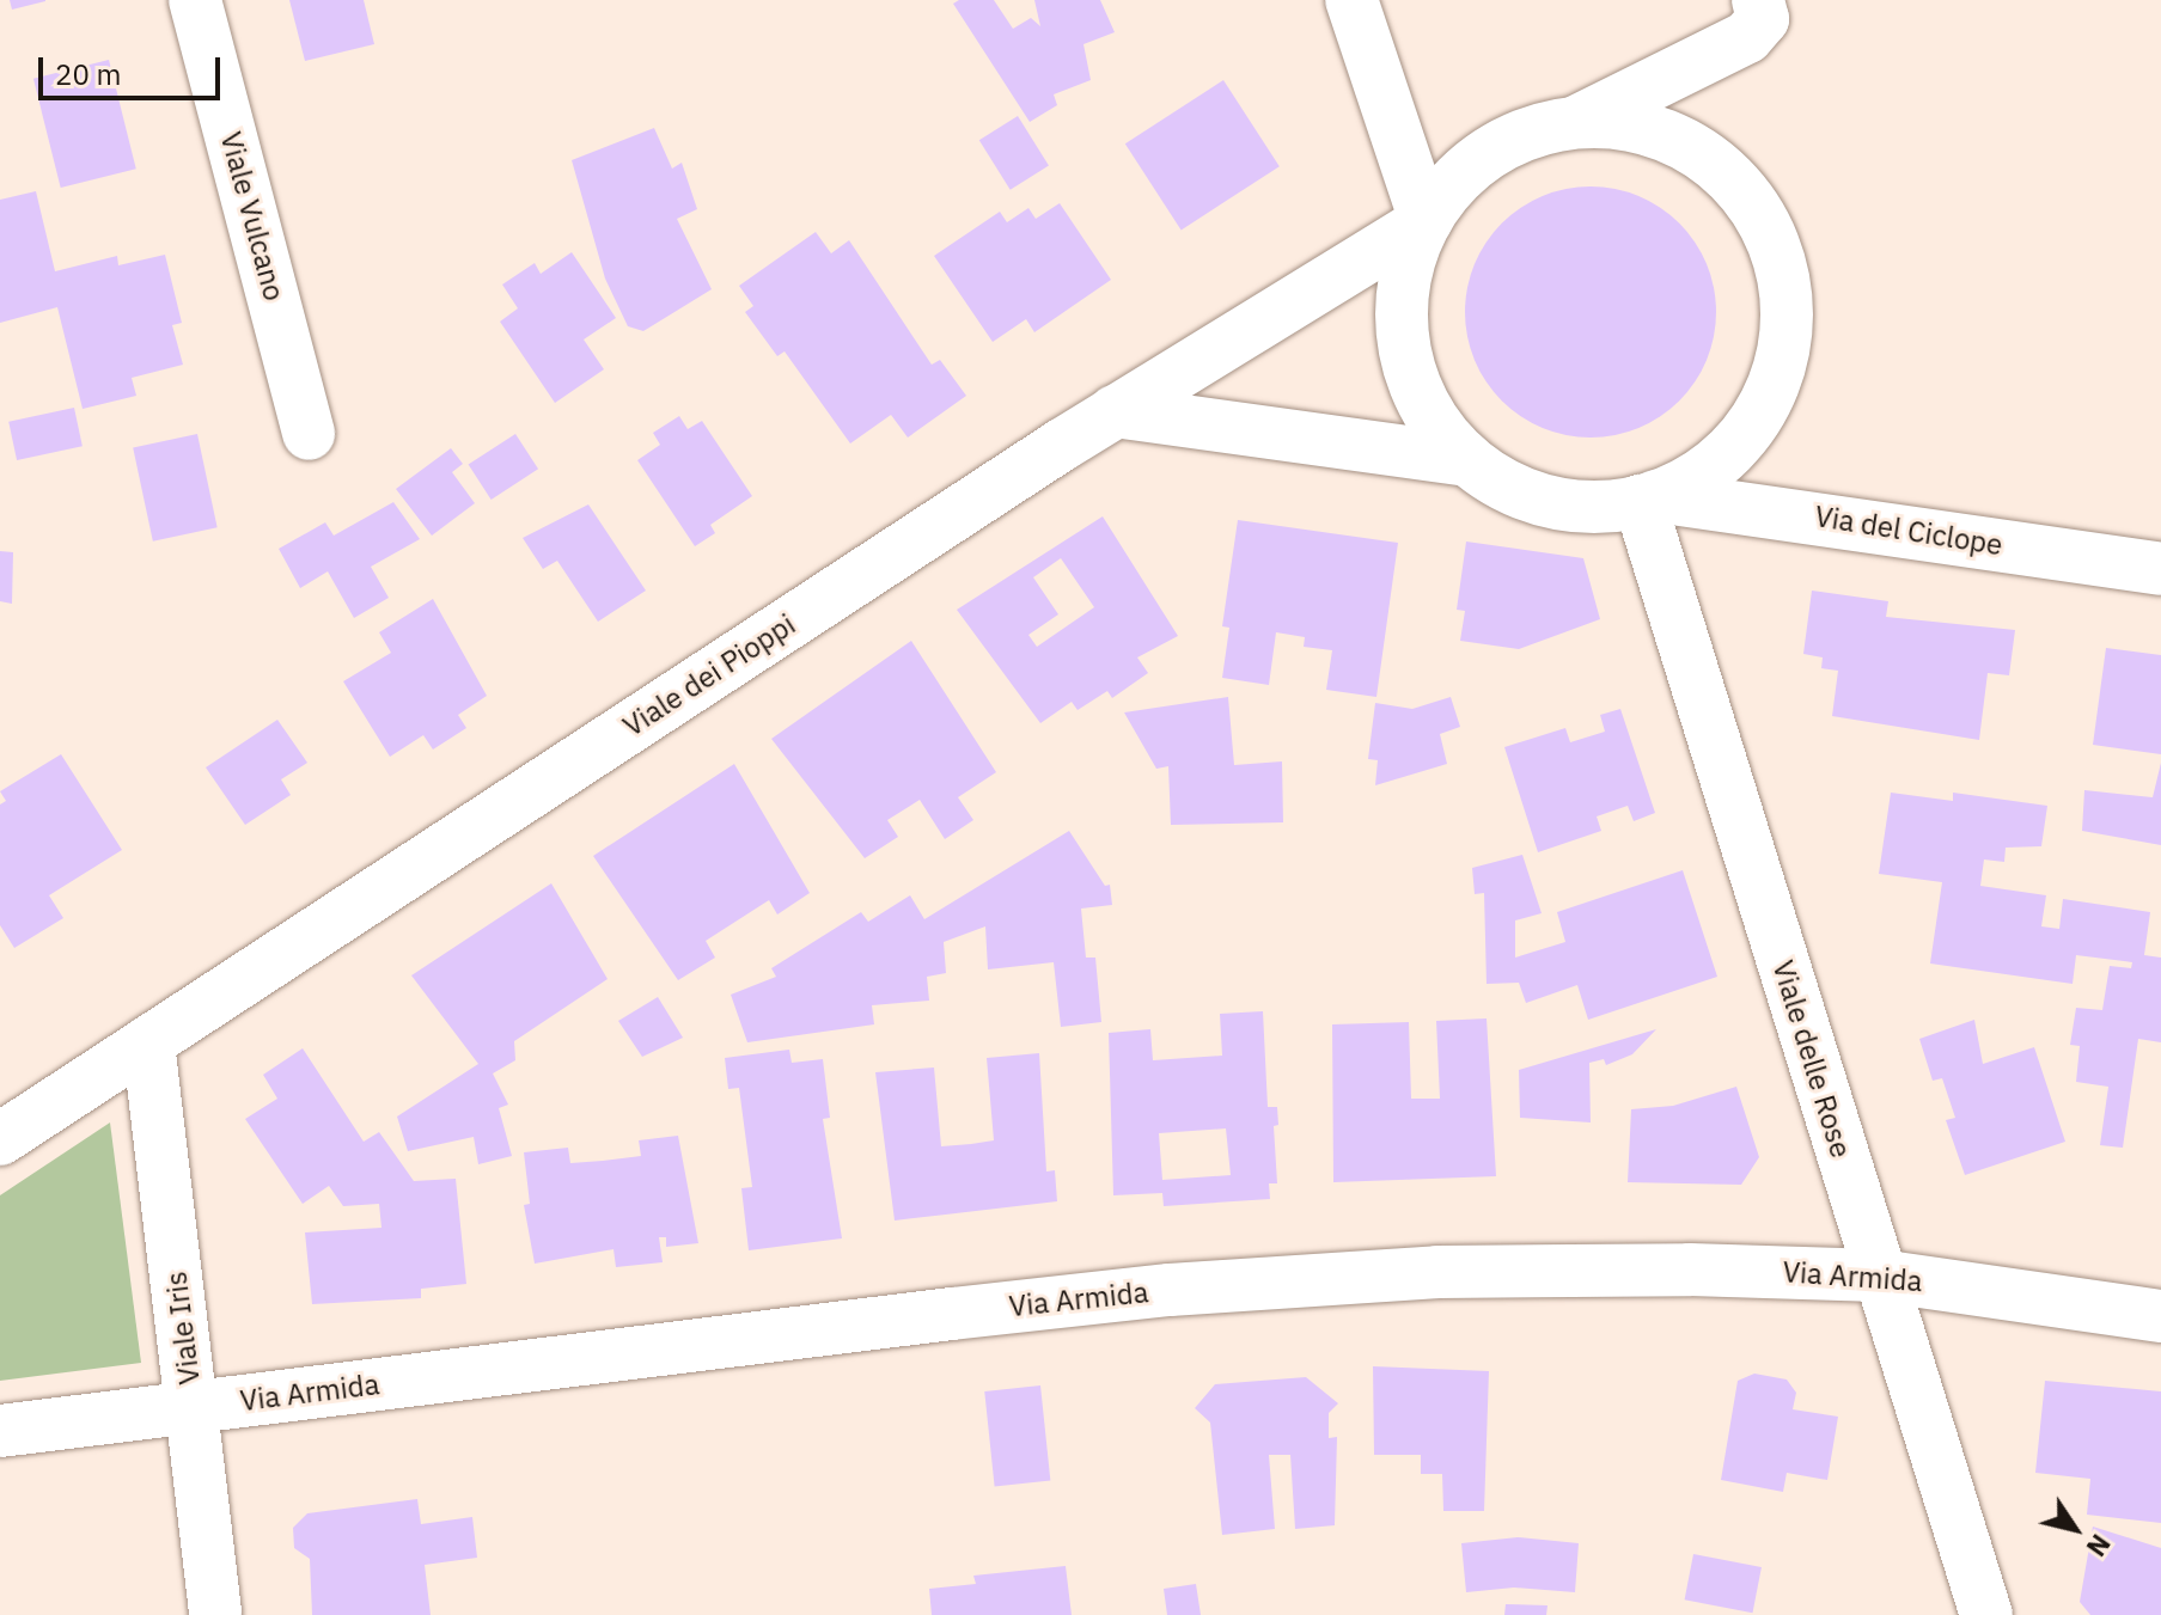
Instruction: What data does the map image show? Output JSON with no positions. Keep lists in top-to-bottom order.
{
  "streets": {
    "street": [
      "Viale Vulcano",
      "Via del Ciclope",
      "Viale dei Pioppi",
      "Viale delle Rose",
      "Via Armida",
      "Viale Iris"
    ]
  },
  "crossings": [
    ["Via del Ciclope", "Viale delle Rose"],
    ["Viale dei Pioppi", "Viale Iris"],
    ["Viale delle Rose", "Via Armida"],
    ["Via Armida", "Viale Iris"]
  ],
  "scale_bar": "20 m",
  "north": "bottom right"
}
